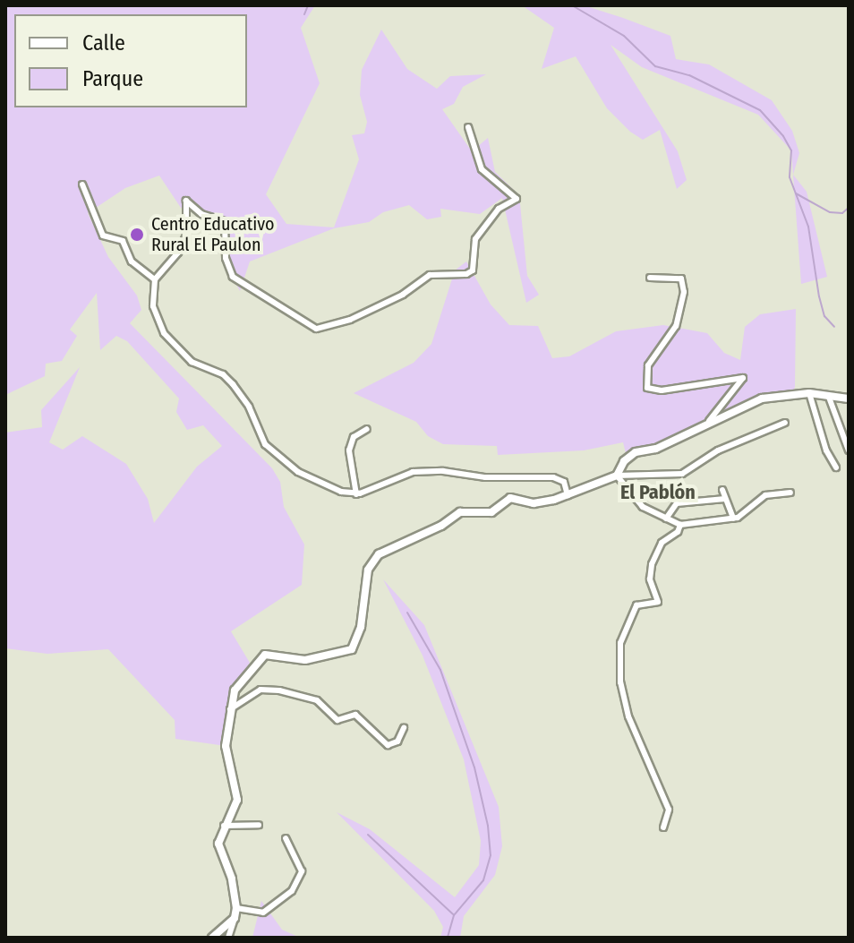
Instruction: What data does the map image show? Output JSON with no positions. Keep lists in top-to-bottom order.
{
  "districts": ["El Pablón"],
  "places": ["Centro Educativo Rural El Paulon"],
  "legend": ["Calle", "Parque"]
}
